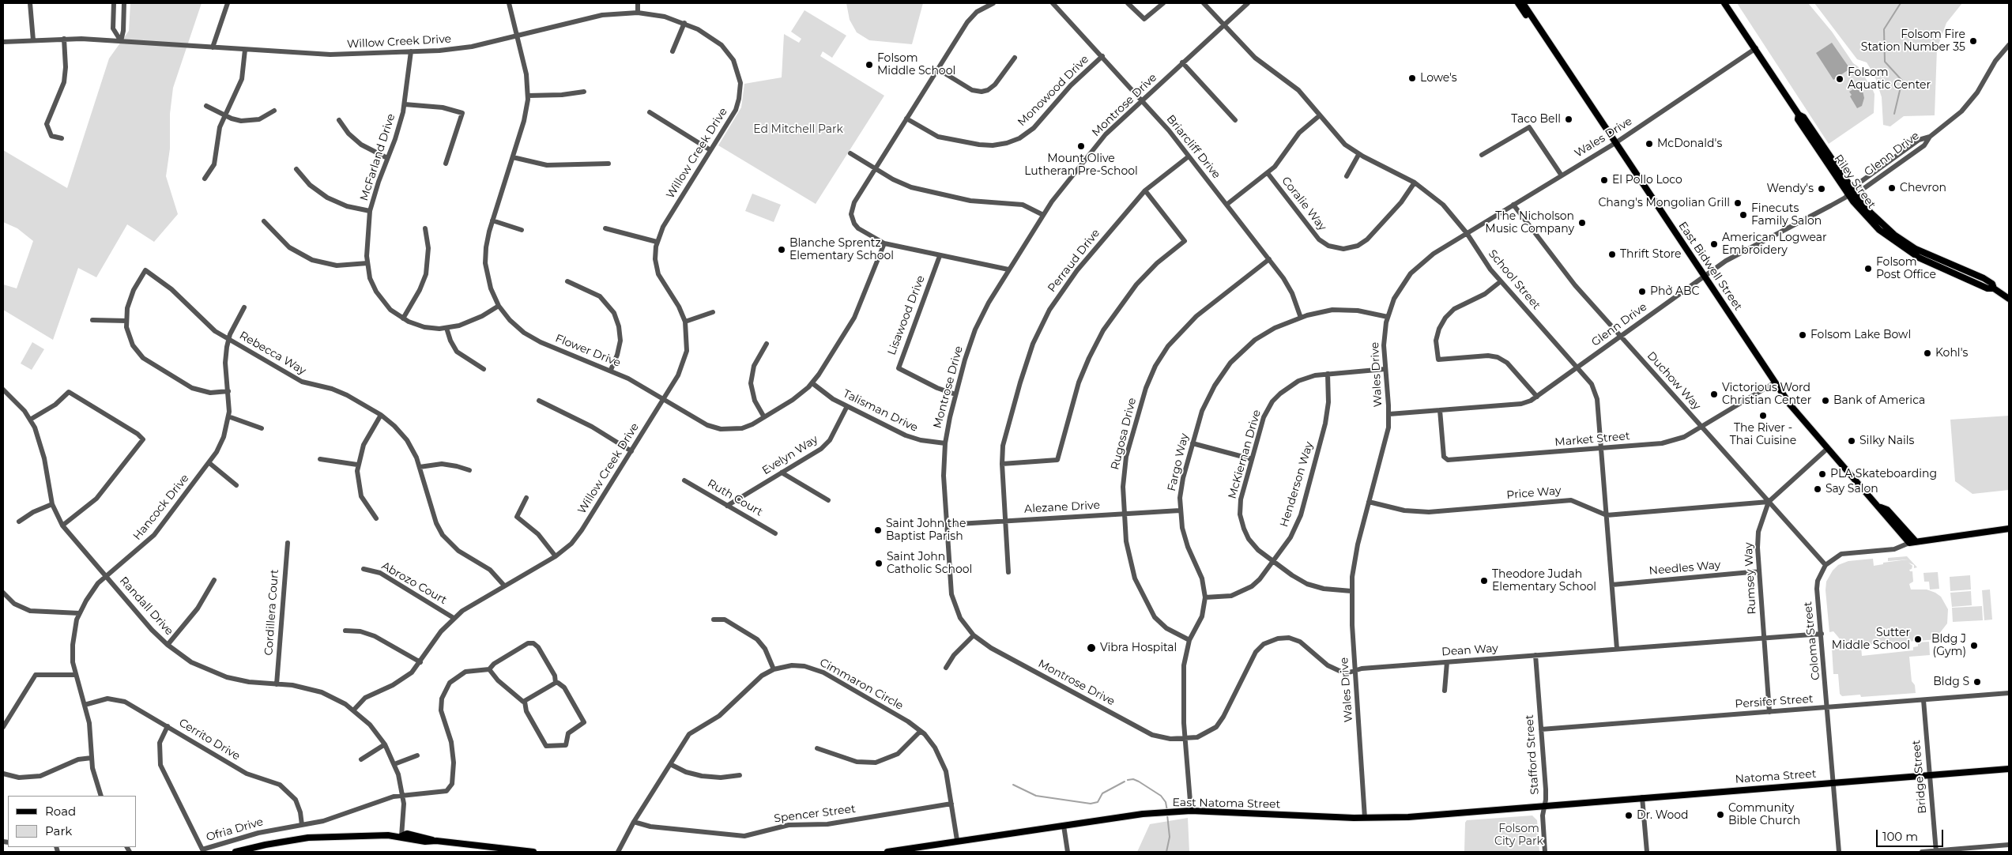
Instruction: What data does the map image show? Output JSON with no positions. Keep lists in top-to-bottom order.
{
  "streets": {
    "main road": [
      "Riley Street",
      "East Bidwell Street",
      "Natoma Street",
      "East Natoma Street"
    ],
    "street": [
      "Willow Creek Drive",
      "Monowood Drive",
      "Montrose Drive",
      "Wales Drive",
      "Briarcliff Drive",
      "Glenn Drive",
      "McFarland Drive",
      "Coralie Way",
      "Perraud Drive",
      "School Street",
      "Lisawood Drive",
      "Flower Drive",
      "Rebecca Way",
      "Duchow Way",
      "Talisman Drive",
      "Rugosa Drive",
      "Market Street",
      "McKiernan Drive",
      "Evelyn Way",
      "Fargo Way",
      "Henderson Way",
      "Price Way",
      "Ruth Court",
      "Hancock Drive",
      "Alezane Drive",
      "Needles Way",
      "Rumsey Way",
      "Abrozo Court",
      "Randall Drive",
      "Cordillera Court",
      "Coloma Street",
      "Dean Way",
      "Cimmaron Circle",
      "Persifer Street",
      "Cerrito Drive",
      "Stafford Street",
      "Bridge Street",
      "Spencer Street",
      "Ofria Drive"
    ]
  },
  "crossings": [
    ["Willow Creek Drive", "McFarland Drive"],
    ["Willow Creek Drive", "Flower Drive"],
    ["Willow Creek Drive", "Rebecca Way"],
    ["Willow Creek Drive", "Abrozo Court"],
    ["Willow Creek Drive", "Randall Drive"],
    ["Monowood Drive", "Briarcliff Drive"],
    ["Montrose Drive", "Briarcliff Drive"],
    ["Montrose Drive", "School Street"],
    ["Montrose Drive", "Lisawood Drive"],
    ["Montrose Drive", "Talisman Drive"],
    ["Montrose Drive", "Fargo Way"],
    ["Montrose Drive", "Alezane Drive"],
    ["Montrose Drive", "Dean Way"],
    ["Wales Drive", "Glenn Drive"],
    ["Wales Drive", "Riley Street"],
    ["Wales Drive", "East Bidwell Street"],
    ["Wales Drive", "School Street"],
    ["Wales Drive", "Duchow Way"],
    ["Wales Drive", "McKiernan Drive"],
    ["Wales Drive", "Fargo Way"],
    ["Wales Drive", "Price Way"],
    ["Wales Drive", "Dean Way"],
    ["Wales Drive", "East Natoma Street"],
    ["Briarcliff Drive", "Perraud Drive"],
    ["Briarcliff Drive", "Rugosa Drive"],
    ["Briarcliff Drive", "Fargo Way"],
    ["Glenn Drive", "Riley Street"],
    ["Glenn Drive", "East Bidwell Street"],
    ["Glenn Drive", "School Street"],
    ["Glenn Drive", "Duchow Way"],
    ["Glenn Drive", "Market Street"],
    ["McFarland Drive", "Flower Drive"],
    ["Coralie Way", "School Street"],
    ["Perraud Drive", "Alezane Drive"],
    ["East Bidwell Street", "Market Street"],
    ["East Bidwell Street", "Rumsey Way"],
    ["School Street", "Market Street"],
    ["School Street", "Price Way"],
    ["School Street", "Needles Way"],
    ["School Street", "Dean Way"],
    ["Flower Drive", "Talisman Drive"],
    ["Rebecca Way", "Hancock Drive"],
    ["Duchow Way", "Market Street"],
    ["Duchow Way", "Price Way"],
    ["Duchow Way", "Rumsey Way"],
    ["Duchow Way", "Coloma Street"],
    ["Talisman Drive", "Evelyn Way"],
    ["Rugosa Drive", "Fargo Way"],
    ["Rugosa Drive", "Alezane Drive"],
    ["McKiernan Drive", "Henderson Way"],
    ["Evelyn Way", "Ruth Court"],
    ["Fargo Way", "Henderson Way"],
    ["Fargo Way", "Alezane Drive"],
    ["Fargo Way", "Dean Way"],
    ["Fargo Way", "East Natoma Street"],
    ["Price Way", "Rumsey Way"],
    ["Hancock Drive", "Randall Drive"],
    ["Hancock Drive", "Cerrito Drive"],
    ["Needles Way", "Rumsey Way"],
    ["Rumsey Way", "Dean Way"],
    ["Rumsey Way", "Persifer Street"],
    ["Randall Drive", "Cordillera Court"],
    ["Randall Drive", "Ofria Drive"],
    ["Coloma Street", "Dean Way"],
    ["Coloma Street", "Persifer Street"],
    ["Coloma Street", "Natoma Street"],
    ["Dean Way", "Stafford Street"],
    ["Cimmaron Circle", "East Natoma Street"],
    ["Cimmaron Circle", "Spencer Street"],
    ["Persifer Street", "Stafford Street"],
    ["Persifer Street", "Bridge Street"],
    ["Cerrito Drive", "Ofria Drive"],
    ["Stafford Street", "Natoma Street"],
    ["Stafford Street", "East Natoma Street"],
    ["Natoma Street", "Bridge Street"],
    ["Natoma Street", "East Natoma Street"]
  ],
  "parks": ["Ed Mitchell Park", "Folsom City Park"],
  "places": [
    "Folsom Fire Station Number 35",
    "Folsom Middle School",
    "Lowe's",
    "Folsom Aquatic Center",
    "Taco Bell",
    "McDonald's",
    "Mount Olive Lutheran Pre-School",
    "El Pollo Loco",
    "Chevron",
    "Wendy's",
    "Chang's Mongolian Grill",
    "Finecuts Family Salon",
    "The Nicholson Music Company",
    "American Logwear Embroidery",
    "Blanche Sprentz Elementary School",
    "Thrift Store",
    "Folsom Post Office",
    "Phở ABC",
    "Folsom Lake Bowl",
    "Kohl's",
    "Victorious Word Christian Center",
    "Bank of America",
    "The River - Thai Cuisine",
    "Silky Nails",
    "PLA Skateboarding",
    "Say Salon",
    "Saint John the Baptist Parish",
    "Saint John Catholic School",
    "Theodore Judah Elementary School",
    "Sutter Middle School",
    "Bldg J (Gym)",
    "Vibra Hospital",
    "Bldg S",
    "Community Bible Church",
    "Dr. Wood"
  ],
  "legend": ["Road", "Park"],
  "scale_bar": "100 m"
}
